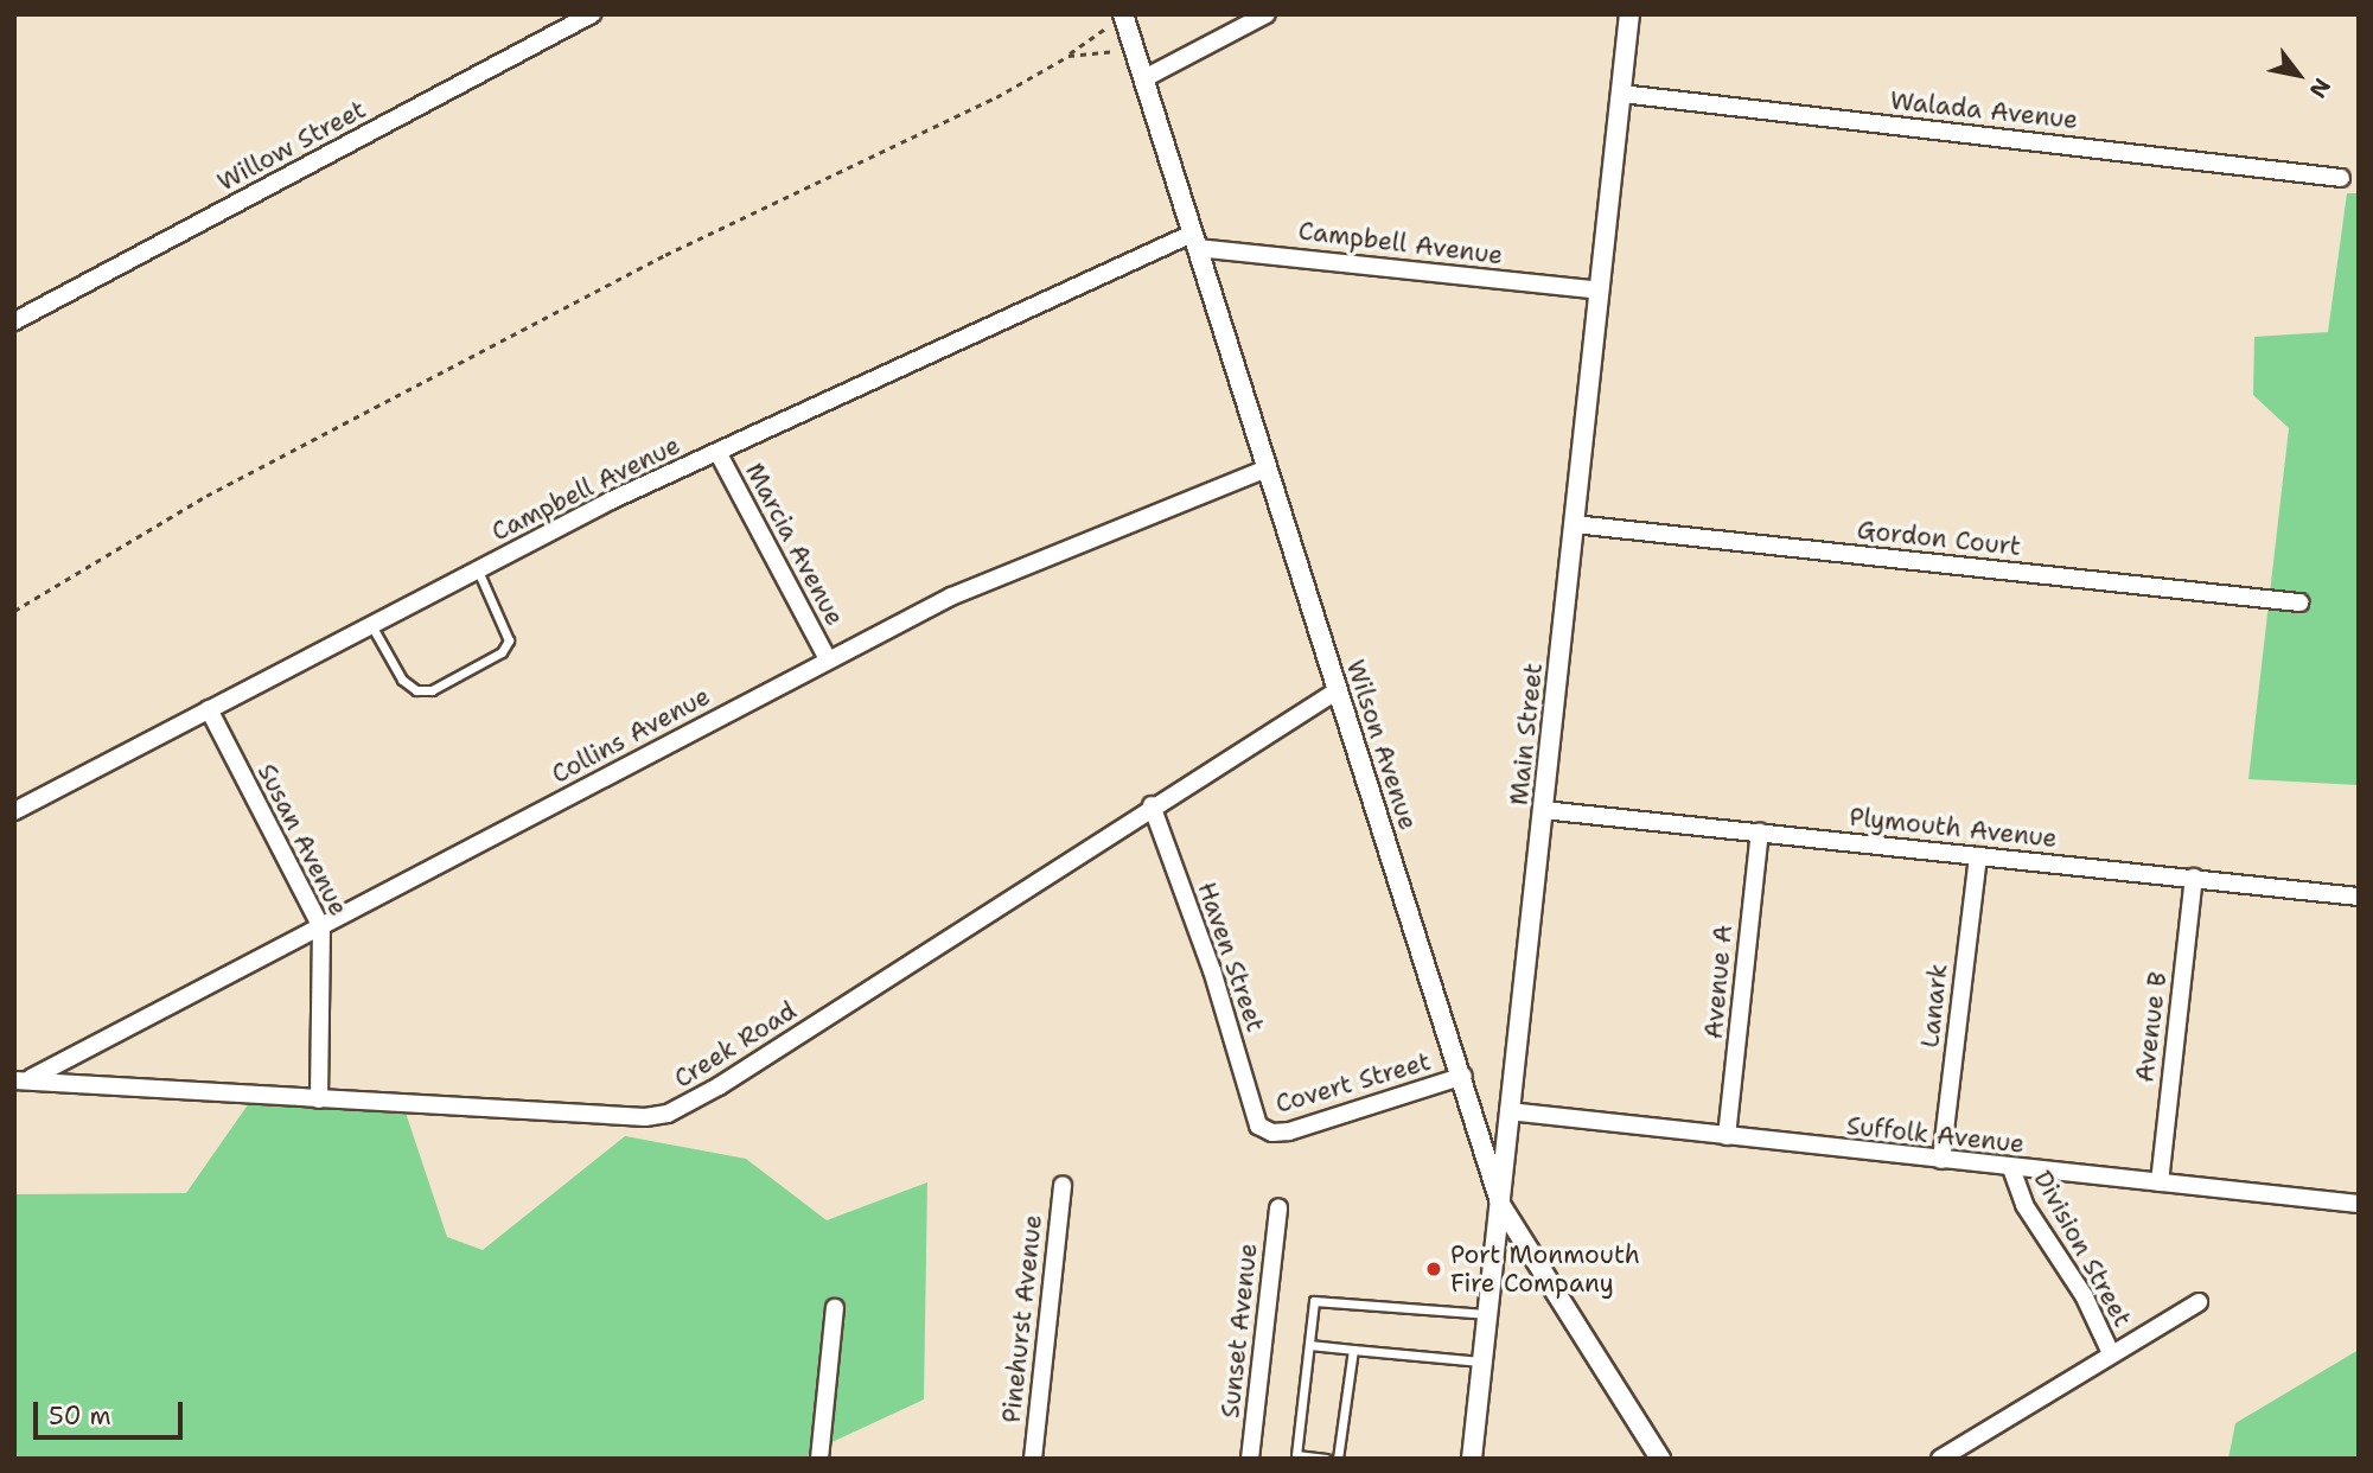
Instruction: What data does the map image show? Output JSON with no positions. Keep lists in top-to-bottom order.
{
  "streets": {
    "street": [
      "Walada Avenue",
      "Willow Street",
      "Campbell Avenue",
      "Gordon Court",
      "Marcia Avenue",
      "Main Street",
      "Collins Avenue",
      "Wilson Avenue",
      "Plymouth Avenue",
      "Susan Avenue",
      "Haven Street",
      "Avenue A",
      "Lanark",
      "Avenue B",
      "Creek Road",
      "Covert Street",
      "Suffolk Avenue",
      "Division Street",
      "Pinehurst Avenue",
      "Sunset Avenue"
    ]
  },
  "crossings": [
    ["Walada Avenue", "Main Street"],
    ["Campbell Avenue", "Marcia Avenue"],
    ["Campbell Avenue", "Main Street"],
    ["Campbell Avenue", "Wilson Avenue"],
    ["Campbell Avenue", "Susan Avenue"],
    ["Gordon Court", "Main Street"],
    ["Marcia Avenue", "Collins Avenue"],
    ["Main Street", "Wilson Avenue"],
    ["Main Street", "Plymouth Avenue"],
    ["Main Street", "Suffolk Avenue"],
    ["Collins Avenue", "Wilson Avenue"],
    ["Collins Avenue", "Susan Avenue"],
    ["Collins Avenue", "Creek Road"],
    ["Wilson Avenue", "Creek Road"],
    ["Wilson Avenue", "Covert Street"],
    ["Plymouth Avenue", "Avenue A"],
    ["Plymouth Avenue", "Lanark"],
    ["Plymouth Avenue", "Avenue B"],
    ["Susan Avenue", "Creek Road"],
    ["Haven Street", "Creek Road"],
    ["Haven Street", "Covert Street"],
    ["Avenue A", "Suffolk Avenue"],
    ["Lanark", "Suffolk Avenue"],
    ["Avenue B", "Suffolk Avenue"],
    ["Suffolk Avenue", "Division Street"]
  ],
  "places": ["Port Monmouth Fire Company"],
  "scale_bar": "50 m",
  "north": "bottom right"
}
